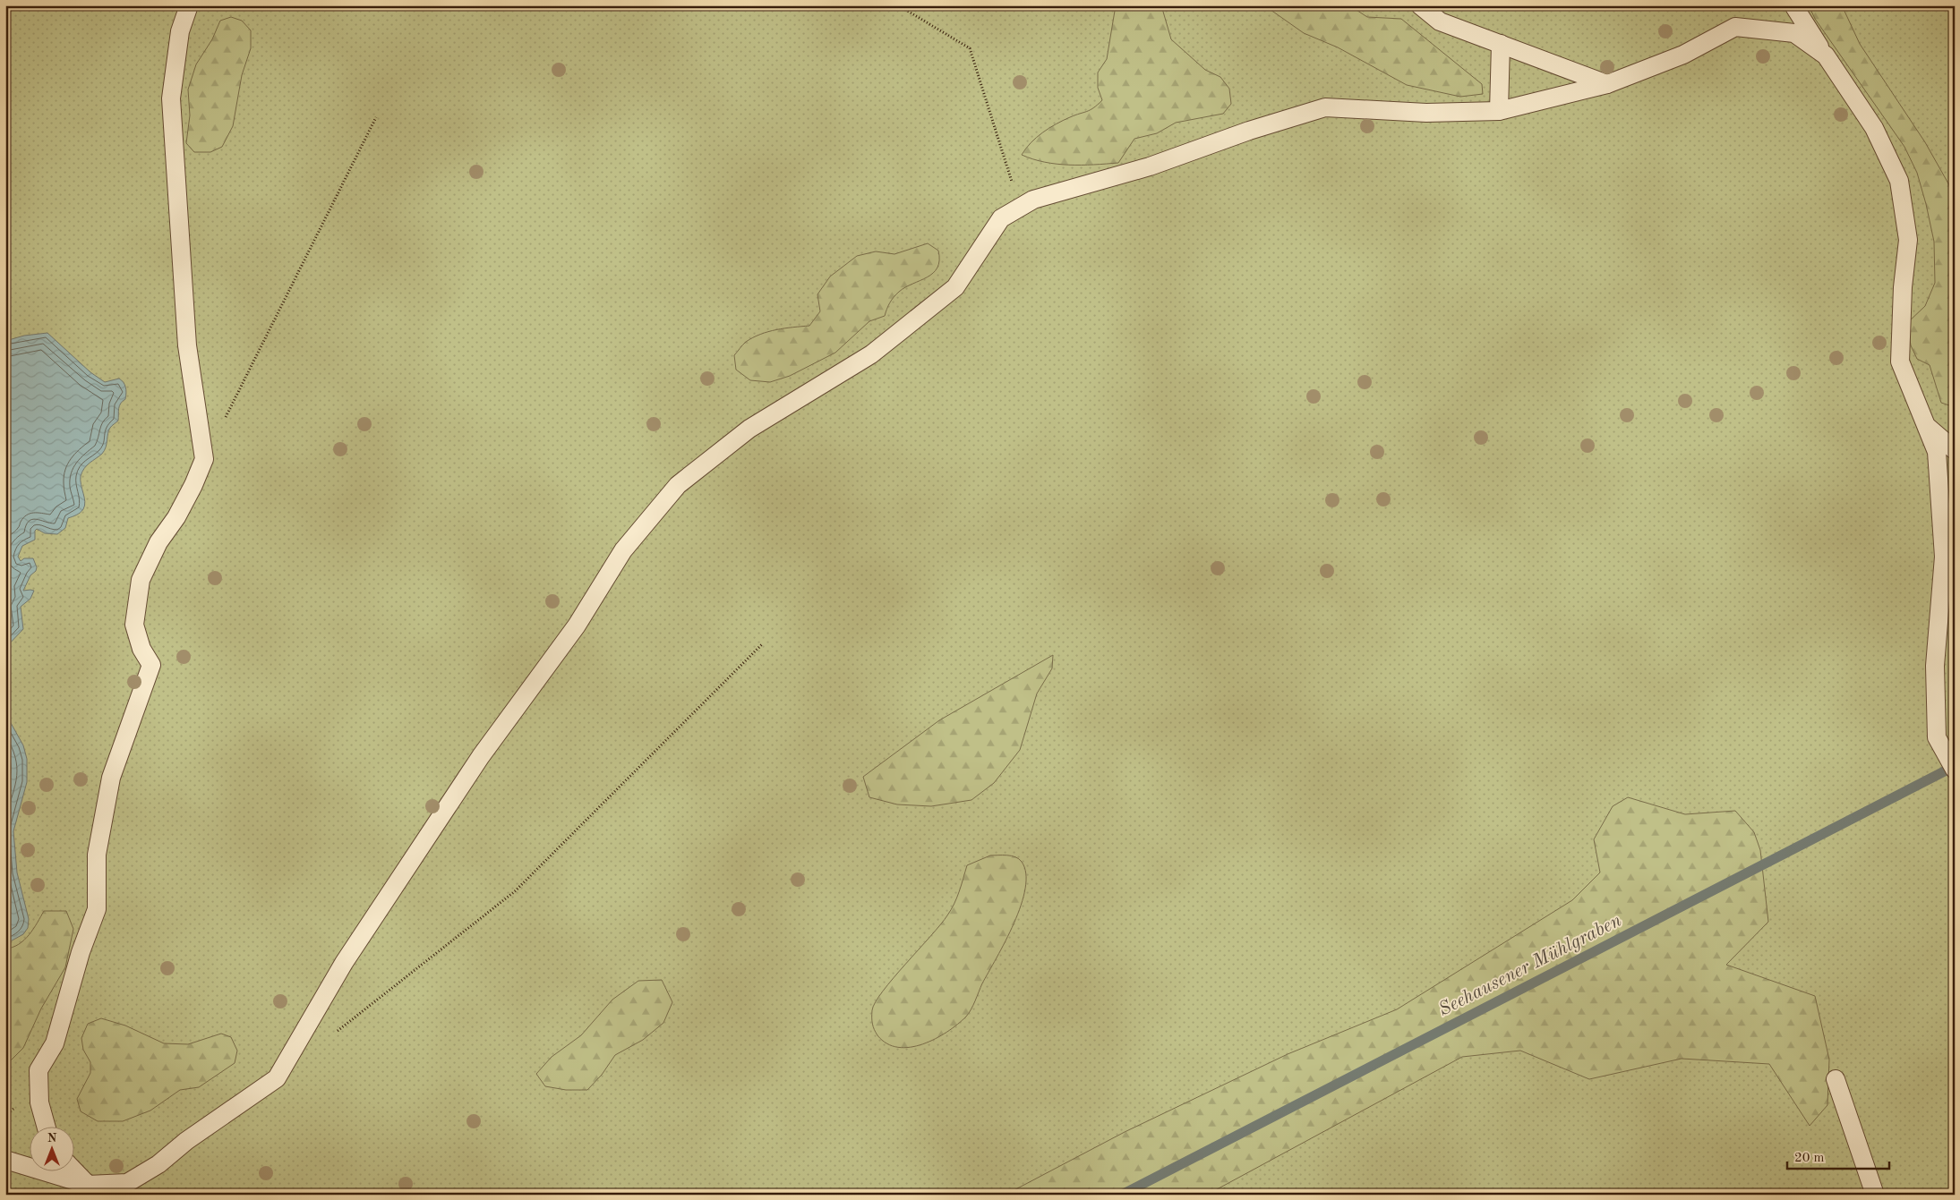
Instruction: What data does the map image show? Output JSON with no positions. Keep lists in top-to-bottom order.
{
  "water": ["Seehausener Mühlgraben"],
  "scale_bar": "20 m",
  "north": "top"
}
